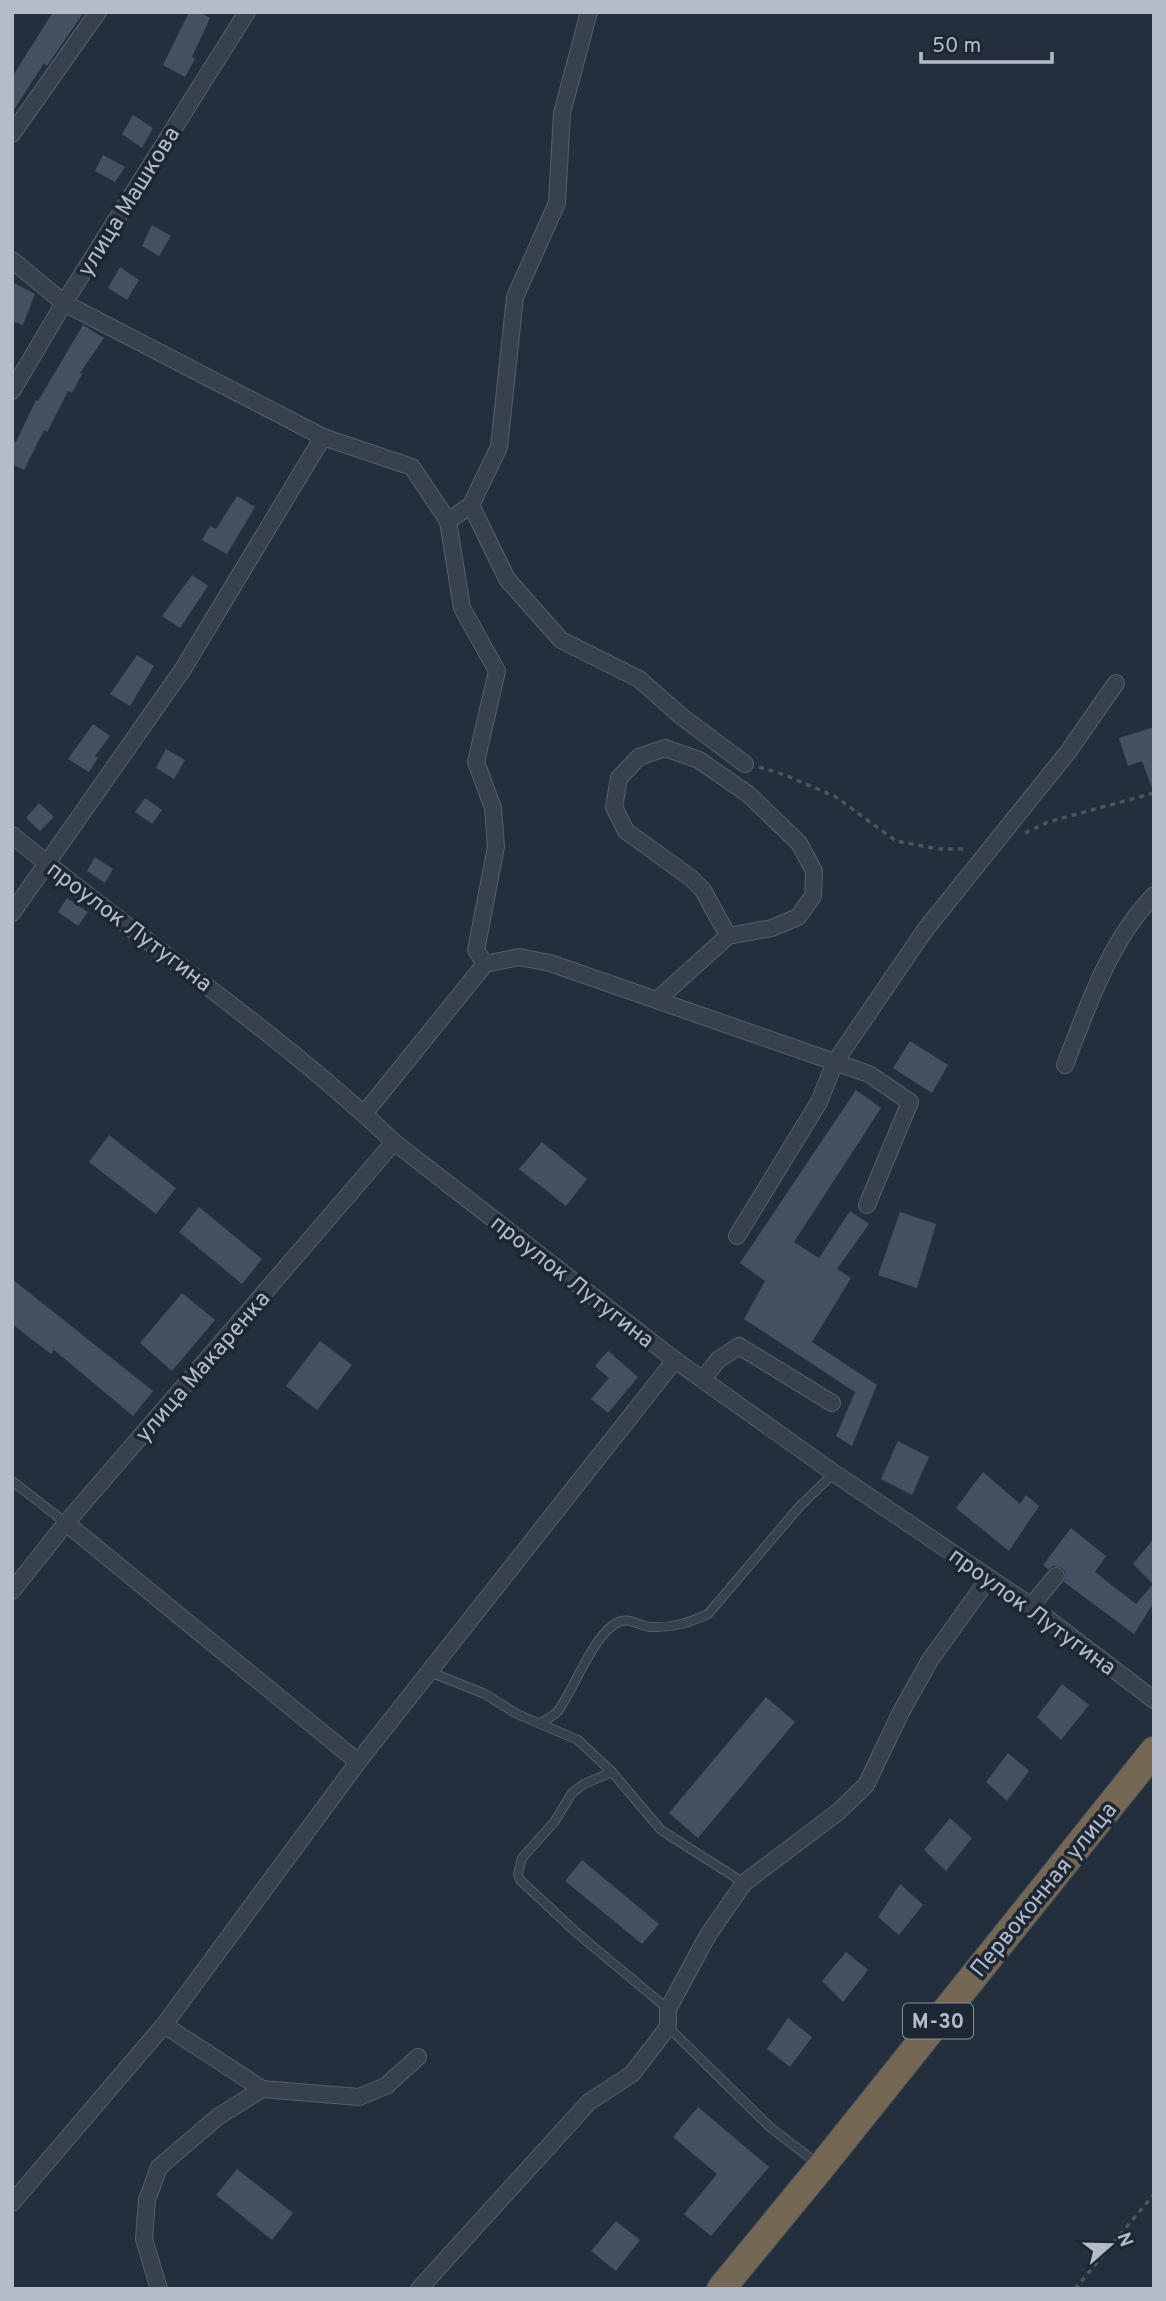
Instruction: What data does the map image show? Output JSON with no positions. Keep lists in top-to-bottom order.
{
  "streets": {
    "highway": ["Первоконная улица", "М-30"],
    "street": ["улица Машкова", "проулок Лутугина", "улица Макаренка"]
  },
  "crossings": [
    ["проулок Лутугина", "улица Макаренка"]
  ],
  "scale_bar": "50 m",
  "north": "right"
}
